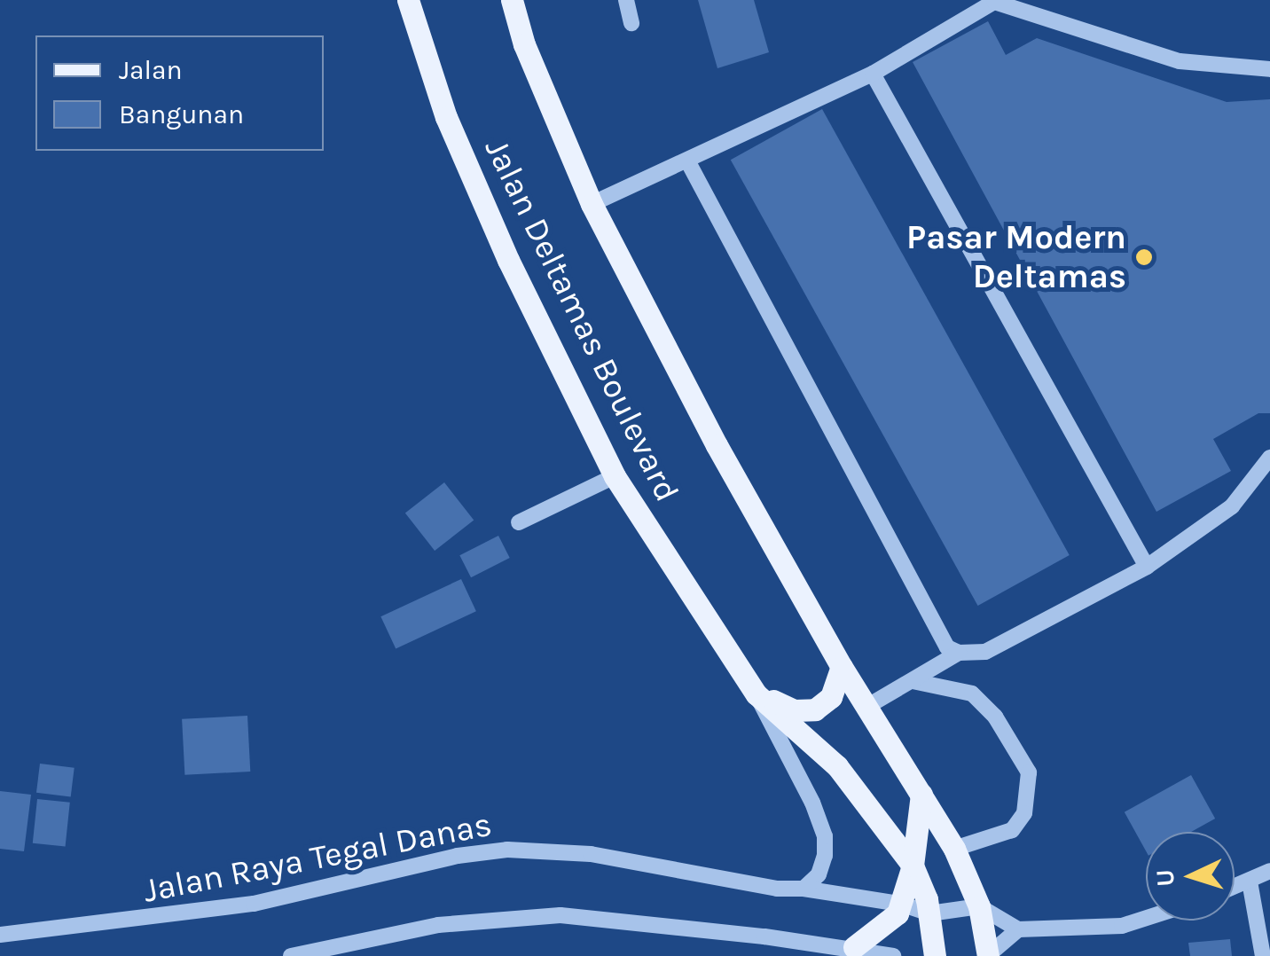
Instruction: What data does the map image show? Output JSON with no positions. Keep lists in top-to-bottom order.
{
  "streets": {
    "main road": ["Jalan Deltamas Boulevard"],
    "street": ["Jalan Raya Tegal Danas"]
  },
  "crossings": [
    ["Jalan Deltamas Boulevard", "Jalan Raya Tegal Danas"]
  ],
  "places": ["Pasar Modern Deltamas"],
  "legend": ["Jalan", "Bangunan"],
  "north": "left"
}
